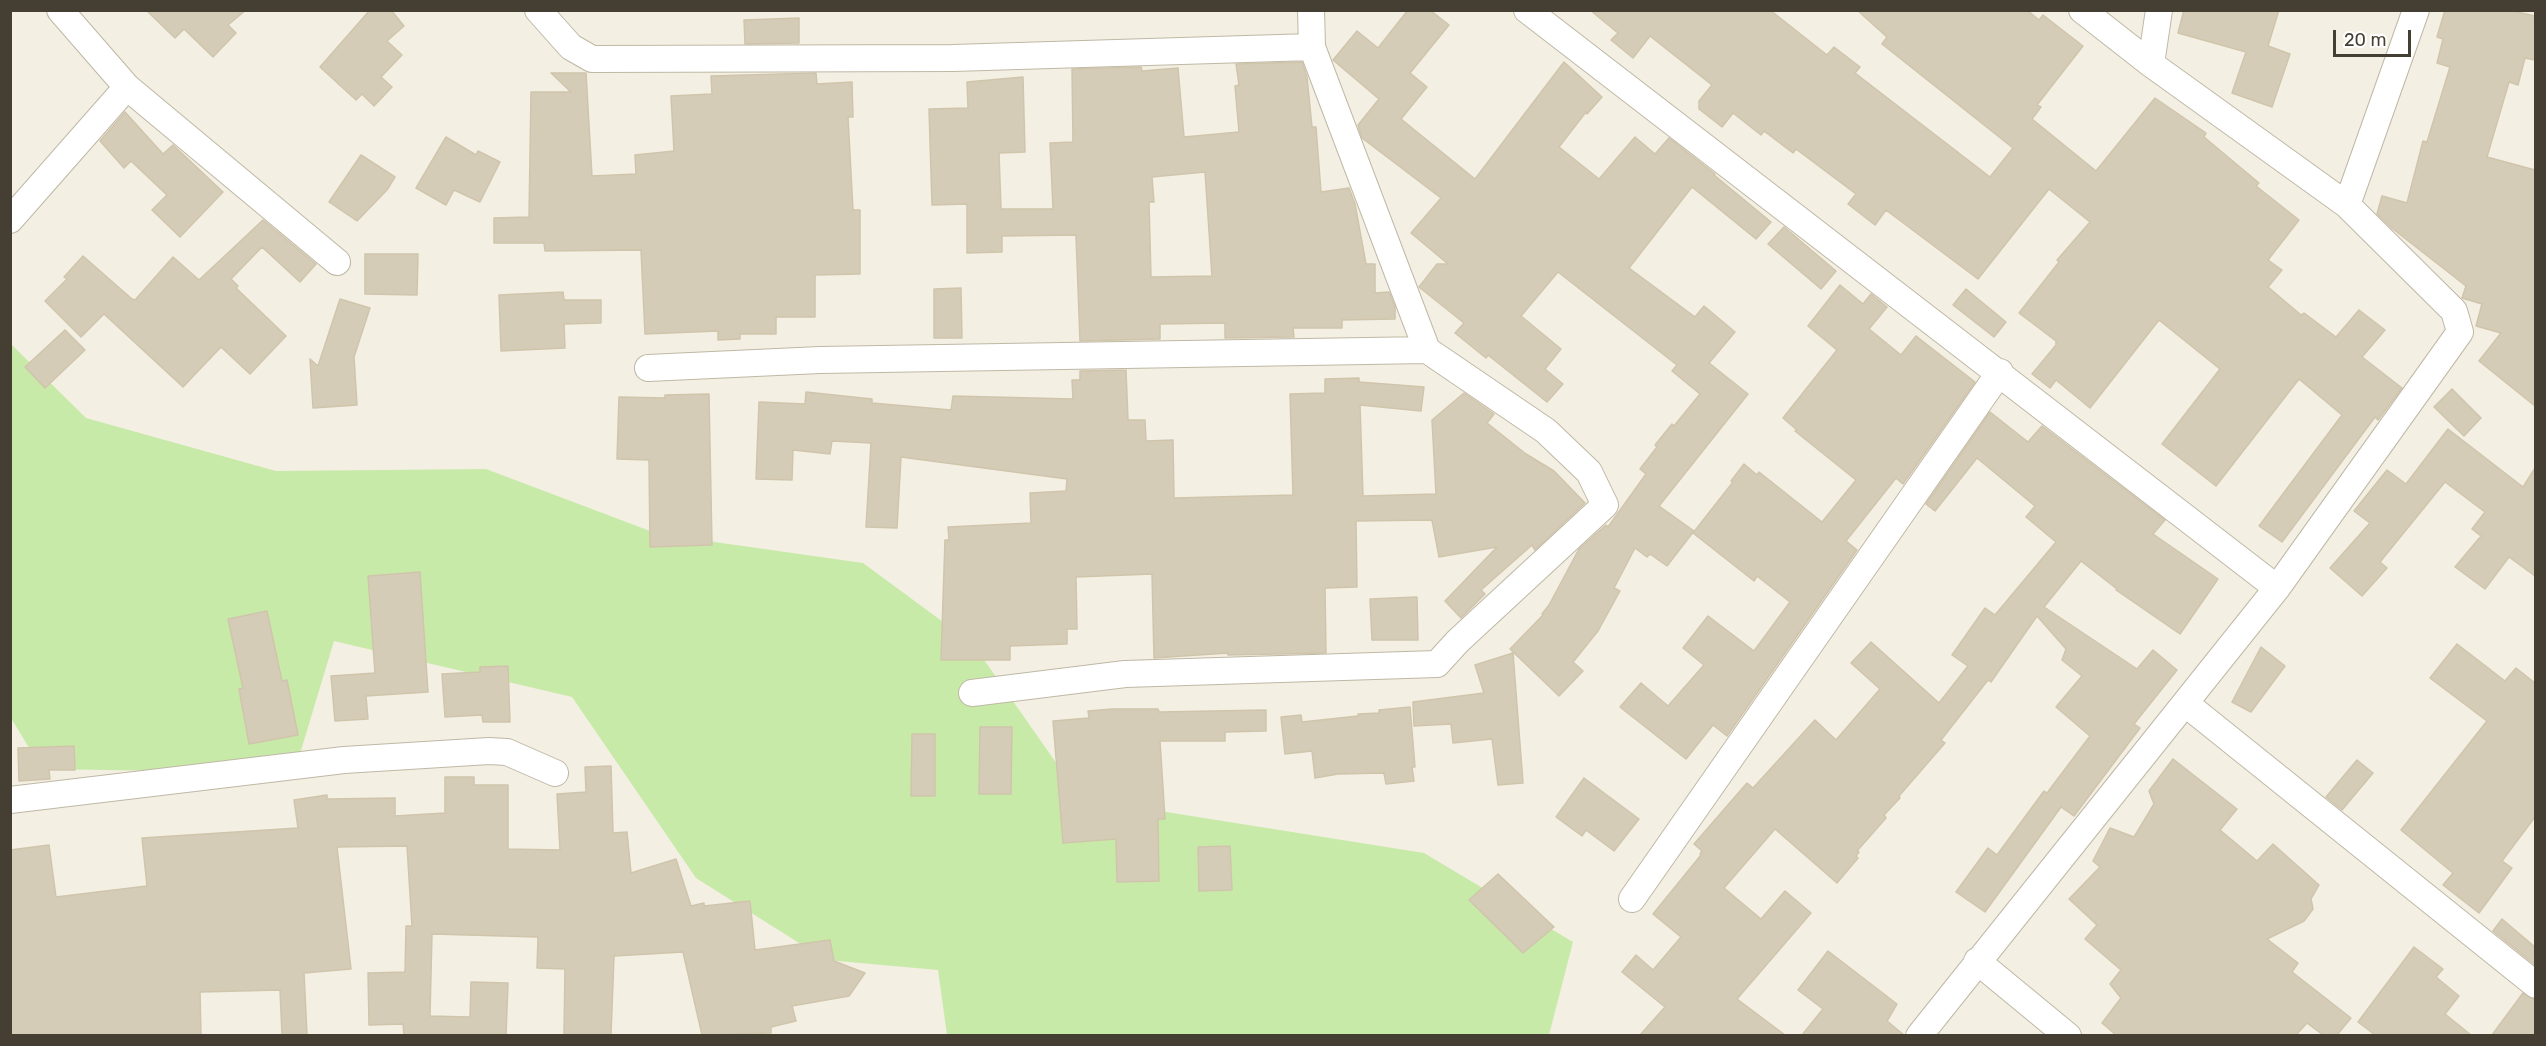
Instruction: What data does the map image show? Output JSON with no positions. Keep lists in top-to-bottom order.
{
  "scale_bar": "20 m"
}
